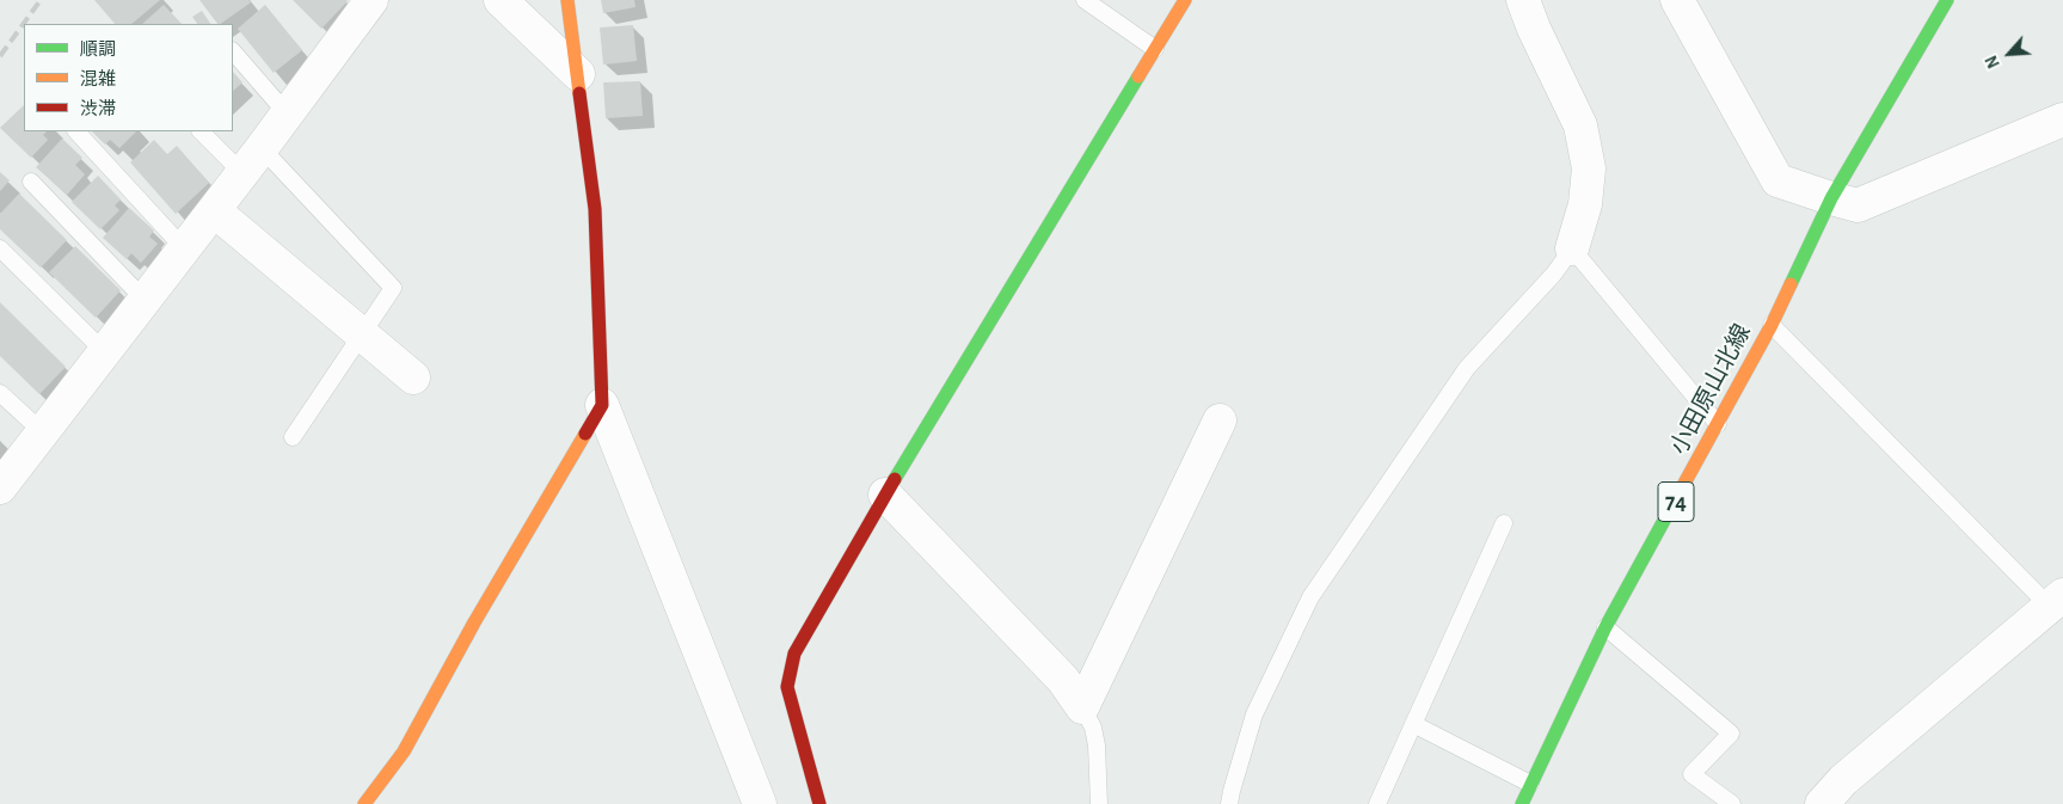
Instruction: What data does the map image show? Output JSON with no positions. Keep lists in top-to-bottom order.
{
  "streets": {
    "street": ["小田原山北線", "74"]
  },
  "legend": ["順調", "混雑", "渋滞"],
  "north": "bottom left"
}
